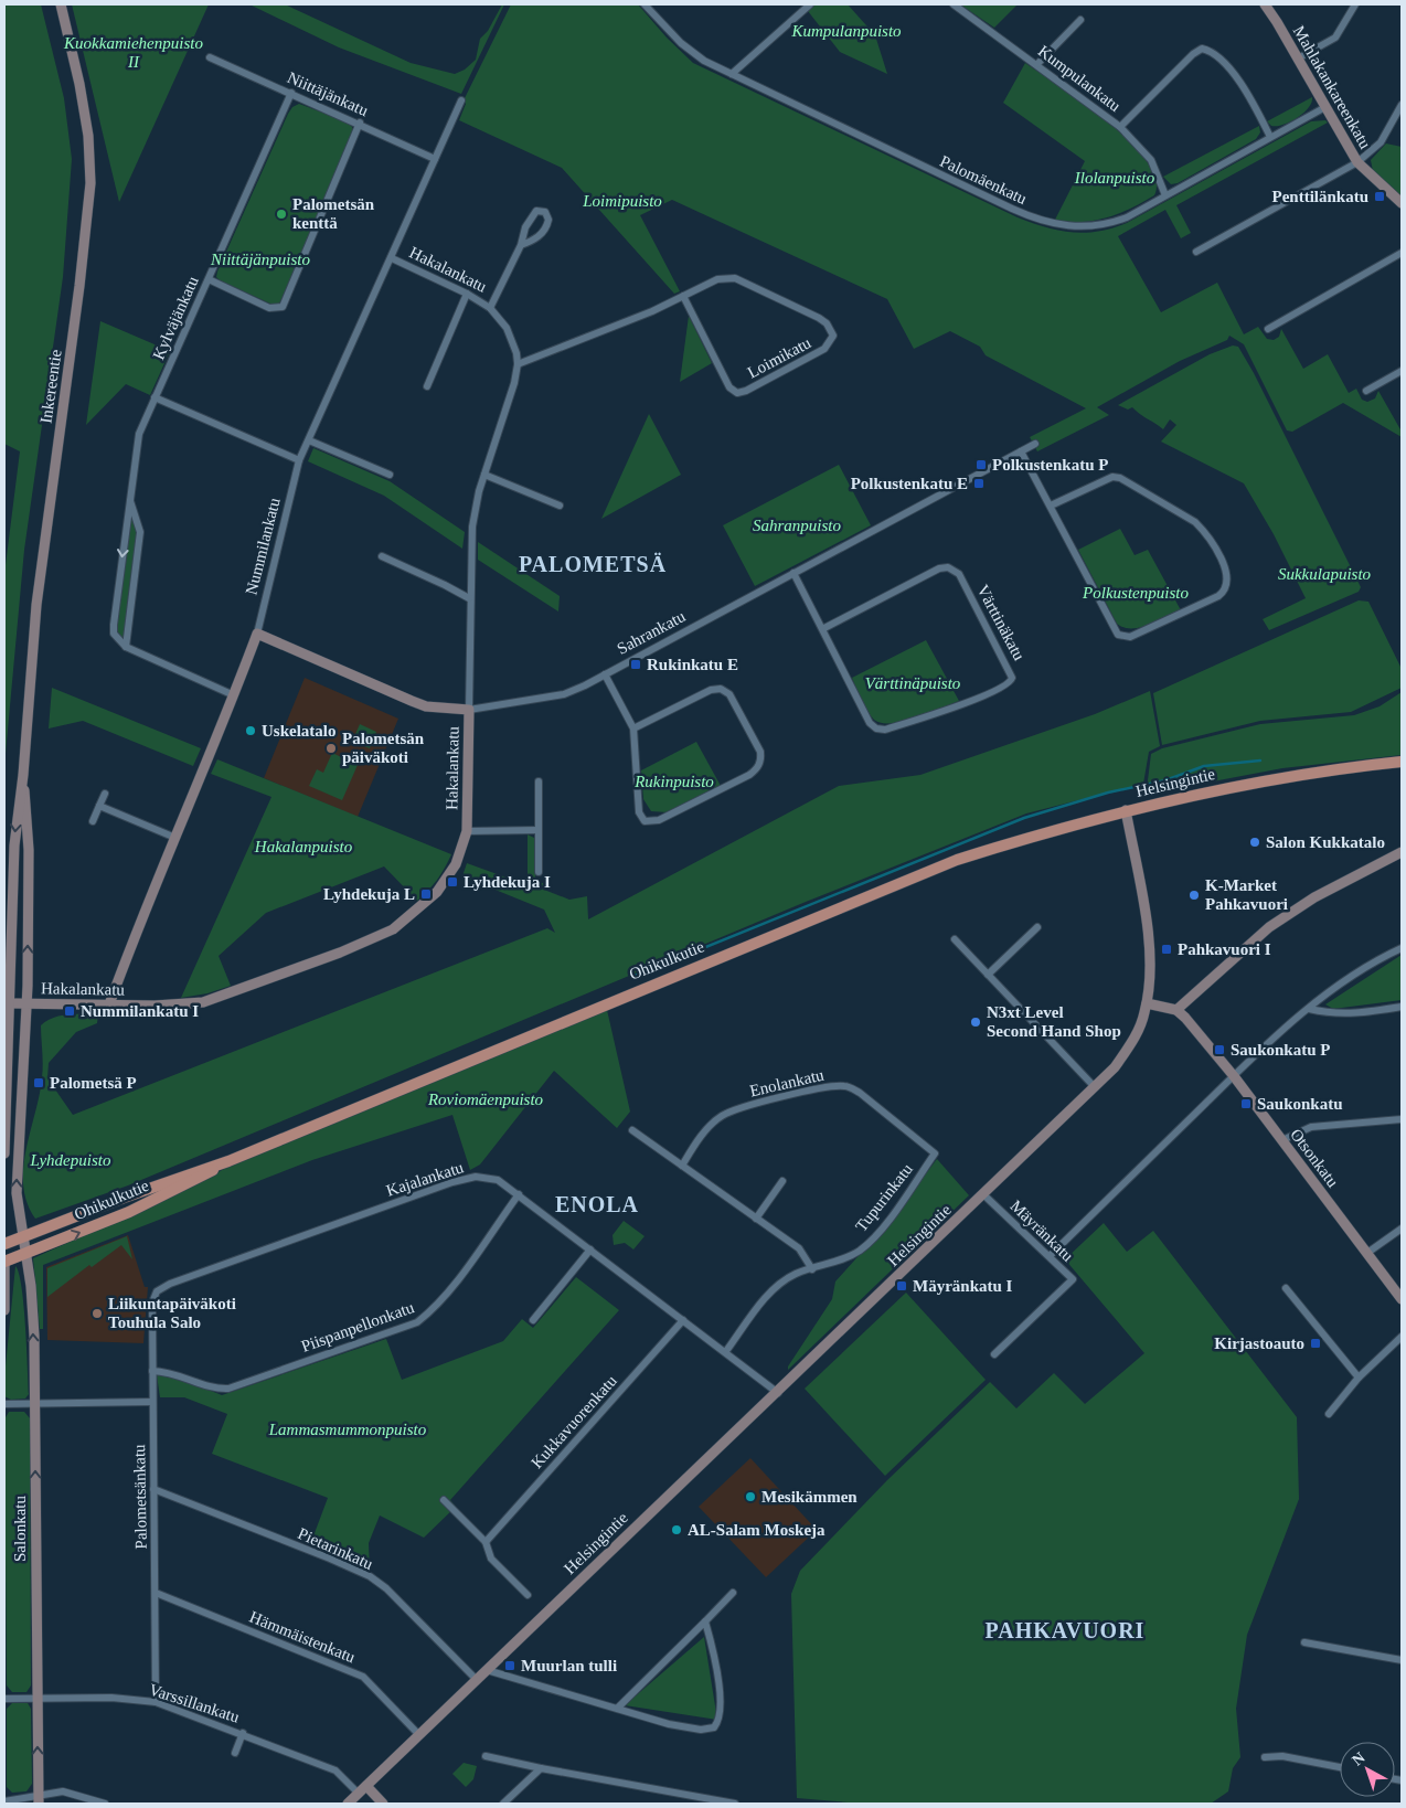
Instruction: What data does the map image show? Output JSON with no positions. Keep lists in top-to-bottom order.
{
  "streets": {
    "main road": ["Helsingintie", "Ohikulkutie"],
    "street": [
      "Kumpulankatu",
      "Mahlakankareenkatu",
      "Niittäjänkatu",
      "Palomäenkatu",
      "Hakalankatu",
      "Kylväjänkatu",
      "Loimikatu",
      "Inkereentie",
      "Nummilankatu",
      "Värttinäkatu",
      "Sahrankatu",
      "Enolankatu",
      "Otsonkatu",
      "Kajalankatu",
      "Tupurinkatu",
      "Mäyränkatu",
      "Piispanpellonkatu",
      "Kukkavuorenkatu",
      "Palometsänkatu",
      "Salonkatu",
      "Pietarinkatu",
      "Hämmäistenkatu",
      "Varssillankatu"
    ]
  },
  "crossings": [
    ["Kumpulankatu", "Palomäenkatu"],
    ["Mahlakankareenkatu", "Palomäenkatu"],
    ["Niittäjänkatu", "Kylväjänkatu"],
    ["Niittäjänkatu", "Nummilankatu"],
    ["Hakalankatu", "Loimikatu"],
    ["Hakalankatu", "Inkereentie"],
    ["Hakalankatu", "Nummilankatu"],
    ["Hakalankatu", "Sahrankatu"],
    ["Inkereentie", "Ohikulkutie"],
    ["Inkereentie", "Salonkatu"],
    ["Nummilankatu", "Sahrankatu"],
    ["Värttinäkatu", "Sahrankatu"],
    ["Helsingintie", "Ohikulkutie"],
    ["Helsingintie", "Kajalankatu"],
    ["Helsingintie", "Mäyränkatu"],
    ["Helsingintie", "Pietarinkatu"],
    ["Helsingintie", "Hämmäistenkatu"],
    ["Helsingintie", "Varssillankatu"],
    ["Ohikulkutie", "Salonkatu"],
    ["Enolankatu", "Tupurinkatu"],
    ["Kajalankatu", "Tupurinkatu"],
    ["Kajalankatu", "Piispanpellonkatu"],
    ["Kajalankatu", "Kukkavuorenkatu"],
    ["Kajalankatu", "Palometsänkatu"],
    ["Piispanpellonkatu", "Palometsänkatu"],
    ["Palometsänkatu", "Pietarinkatu"],
    ["Palometsänkatu", "Hämmäistenkatu"],
    ["Palometsänkatu", "Varssillankatu"],
    ["Salonkatu", "Varssillankatu"]
  ],
  "one_way": ["Salonkatu"],
  "districts": ["PALOMETSÄ", "ENOLA", "PAHKAVUORI"],
  "parks": [
    "Kumpulanpuisto",
    "Kuokkamiehenpuisto II",
    "Ilolanpuisto",
    "Loimipuisto",
    "Niittäjänpuisto",
    "Sahranpuisto",
    "Sukkulapuisto",
    "Polkustenpuisto",
    "Värttinäpuisto",
    "Rukinpuisto",
    "Hakalanpuisto",
    "Roviomäenpuisto",
    "Lyhdepuisto",
    "Lammasmummonpuisto"
  ],
  "places": {
    "transit": [
      "Penttilänkatu",
      "Polkustenkatu P",
      "Polkustenkatu E",
      "Rukinkatu E",
      "Lyhdekuja I",
      "Lyhdekuja L",
      "Pahkavuori I",
      "Nummilankatu I",
      "Saukonkatu P",
      "Palometsä P",
      "Saukonkatu",
      "Mäyränkatu I",
      "Kirjastoauto",
      "Muurlan tulli"
    ],
    "other": [
      "Palometsän kenttä",
      "Uskelatalo",
      "Palometsän päiväkoti",
      "Salon Kukkatalo",
      "K-Market Pahkavuori",
      "N3xt Level Second Hand Shop",
      "Liikuntapäiväkoti Touhula Salo",
      "Mesikämmen",
      "AL-Salam Moskeja"
    ]
  },
  "north": "top left"
}
